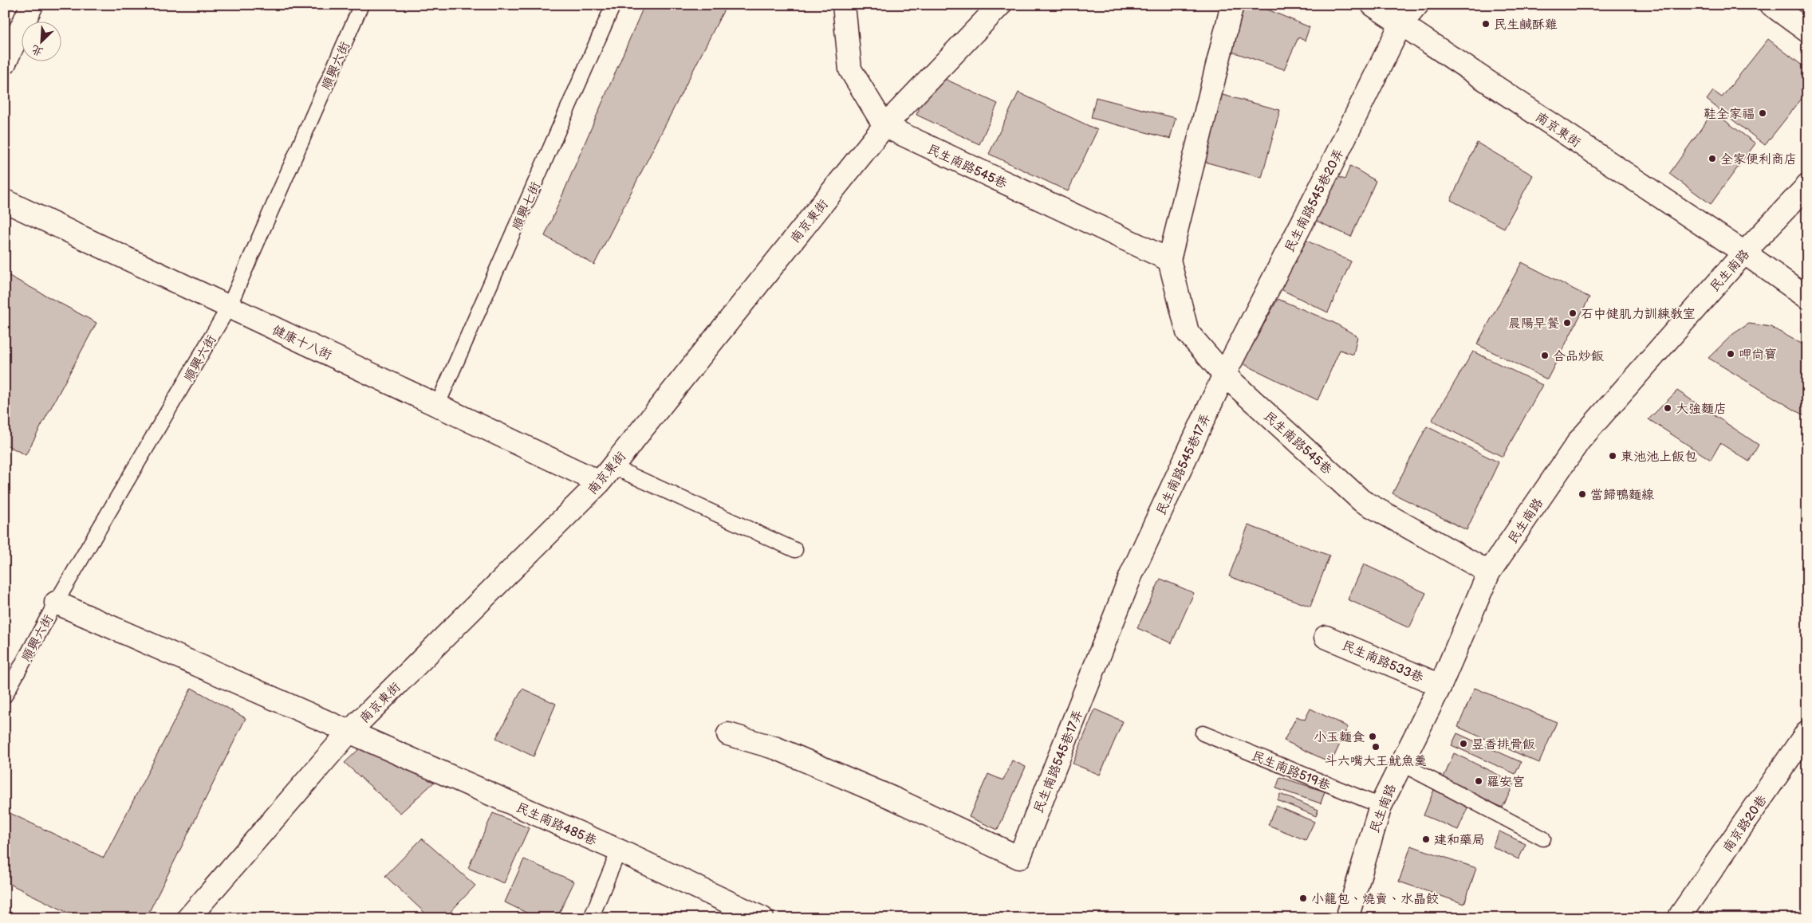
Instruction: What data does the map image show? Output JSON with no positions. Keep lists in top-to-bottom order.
{
  "streets": {
    "street": [
      "南京東街",
      "民生南路545巷",
      "民生南路545巷20弄",
      "民生南路",
      "健康十八街",
      "民生南路545巷17弄",
      "民生南路533巷",
      "民生南路485巷",
      "南京路20巷"
    ],
    "lane": ["順興六街", "順興七街", "民生南路519巷"]
  },
  "crossings": [
    ["順興六街", "健康十八街"],
    ["順興六街", "民生南路485巷"],
    ["南京東街", "民生南路545巷"],
    ["南京東街", "民生南路545巷20弄"],
    ["南京東街", "民生南路"],
    ["南京東街", "健康十八街"],
    ["南京東街", "民生南路485巷"],
    ["民生南路545巷", "民生南路545巷20弄"],
    ["民生南路545巷", "民生南路"],
    ["民生南路545巷", "民生南路545巷17弄"],
    ["民生南路545巷20弄", "民生南路545巷17弄"],
    ["順興七街", "健康十八街"],
    ["民生南路", "民生南路533巷"],
    ["民生南路", "民生南路519巷"]
  ],
  "places": [
    "民生鹹酥雞",
    "鞋全家福",
    "全家便利商店",
    "石中健肌力訓練教室",
    "晨陽早餐",
    "呷尚寶",
    "合品炒飯",
    "大強麵店",
    "東池池上飯包",
    "當歸鴨麵線",
    "小玉麵食",
    "昱香排骨飯",
    "斗六嘴大王魷魚羹",
    "羅安宮",
    "建和藥局",
    "小籠包、燒賣、水晶餃"
  ],
  "north": "bottom left"
}
